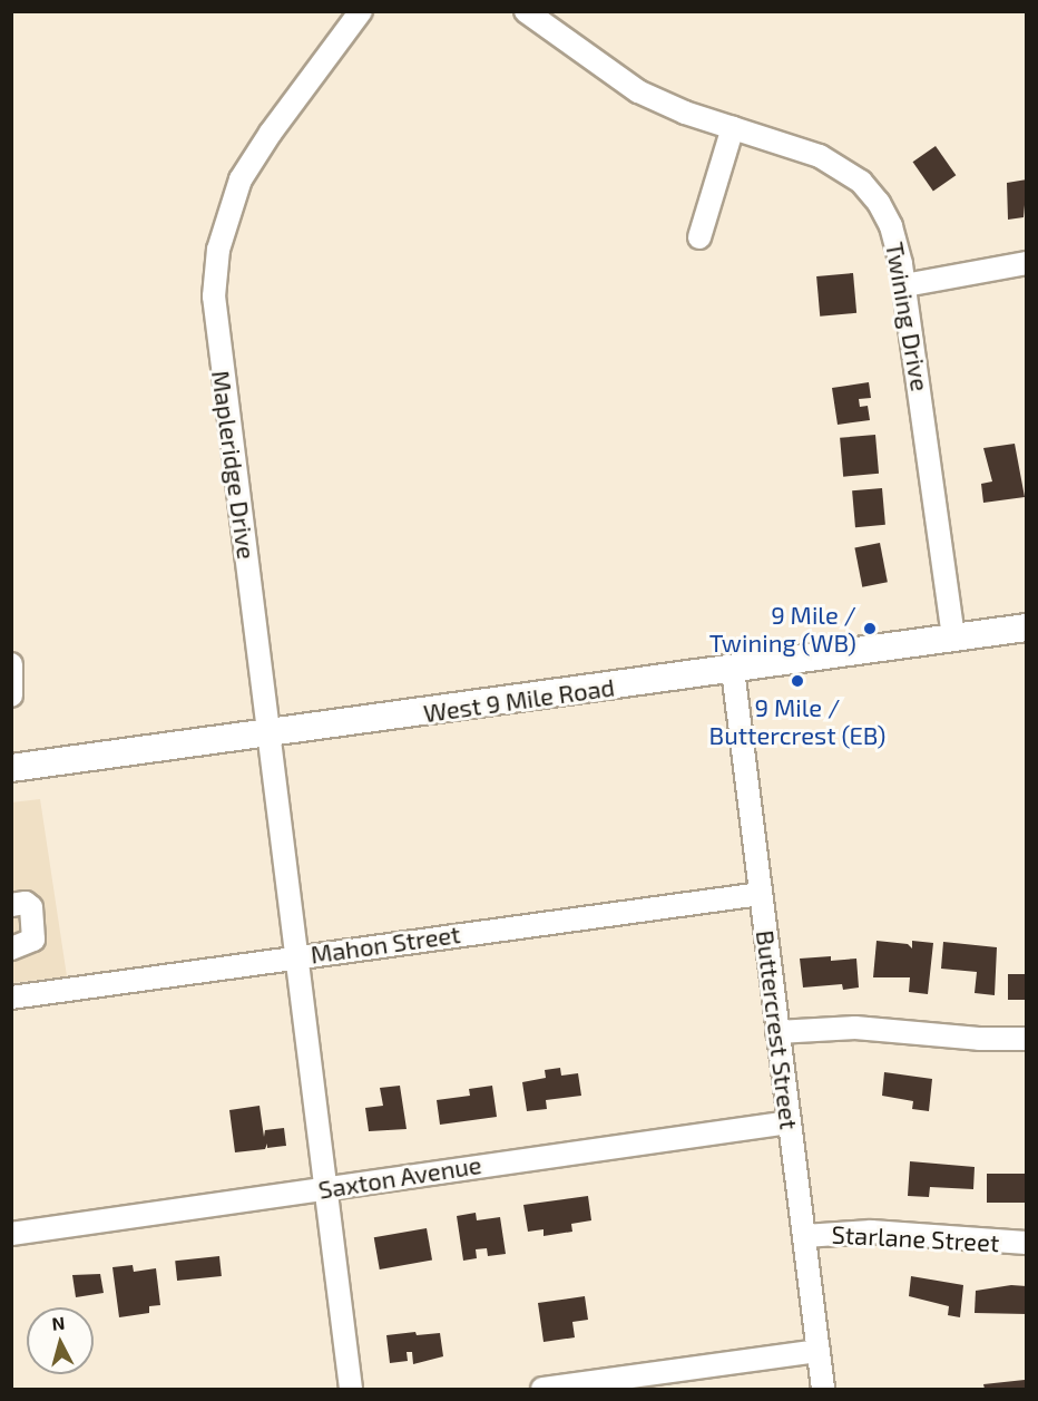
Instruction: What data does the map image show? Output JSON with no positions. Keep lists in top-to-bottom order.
{
  "streets": {
    "main road": ["West 9 Mile Road"],
    "street": [
      "Twining Drive",
      "Mapleridge Drive",
      "Mahon Street",
      "Buttercrest Street",
      "Saxton Avenue",
      "Starlane Street"
    ]
  },
  "crossings": [
    ["Twining Drive", "West 9 Mile Road"],
    ["Mapleridge Drive", "West 9 Mile Road"],
    ["Mapleridge Drive", "Mahon Street"],
    ["Mapleridge Drive", "Saxton Avenue"],
    ["West 9 Mile Road", "Buttercrest Street"],
    ["Mahon Street", "Buttercrest Street"],
    ["Buttercrest Street", "Saxton Avenue"],
    ["Buttercrest Street", "Starlane Street"]
  ],
  "places": ["9 Mile / Twining (WB)", "9 Mile / Buttercrest (EB)"],
  "north": "top"
}
